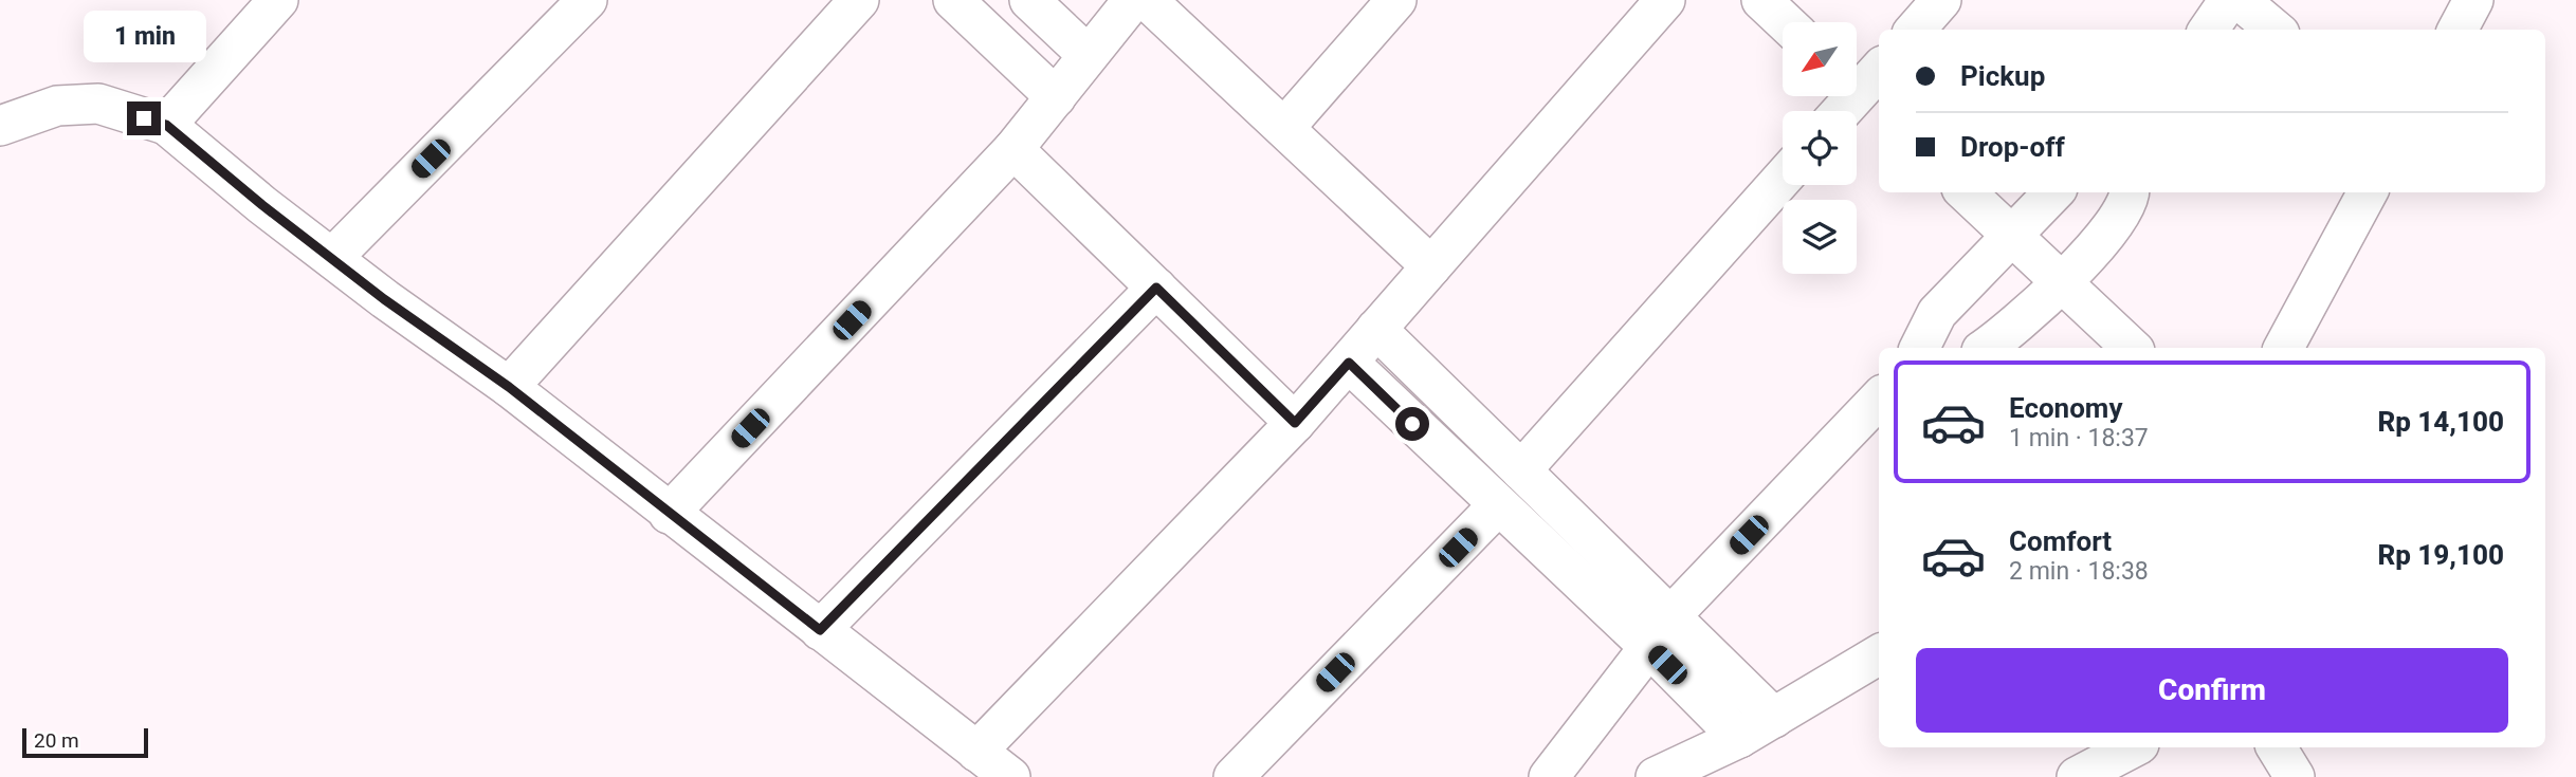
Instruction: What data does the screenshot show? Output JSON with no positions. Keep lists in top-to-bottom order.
{
  "scale_bar": "20 m",
  "north": "bottom left",
  "page": {
    "bubble": "1 min",
    "banner": ["Pickup", "Drop-off"],
    "list": [
      {
        "name": "Economy",
        "note": "1 min · 18:37",
        "value": "Rp 14,100"
      },
      {
        "name": "Comfort",
        "note": "2 min · 18:38",
        "value": "Rp 19,100"
      }
    ],
    "buttons": "Confirm",
    "scale": "20 m"
  }
}
